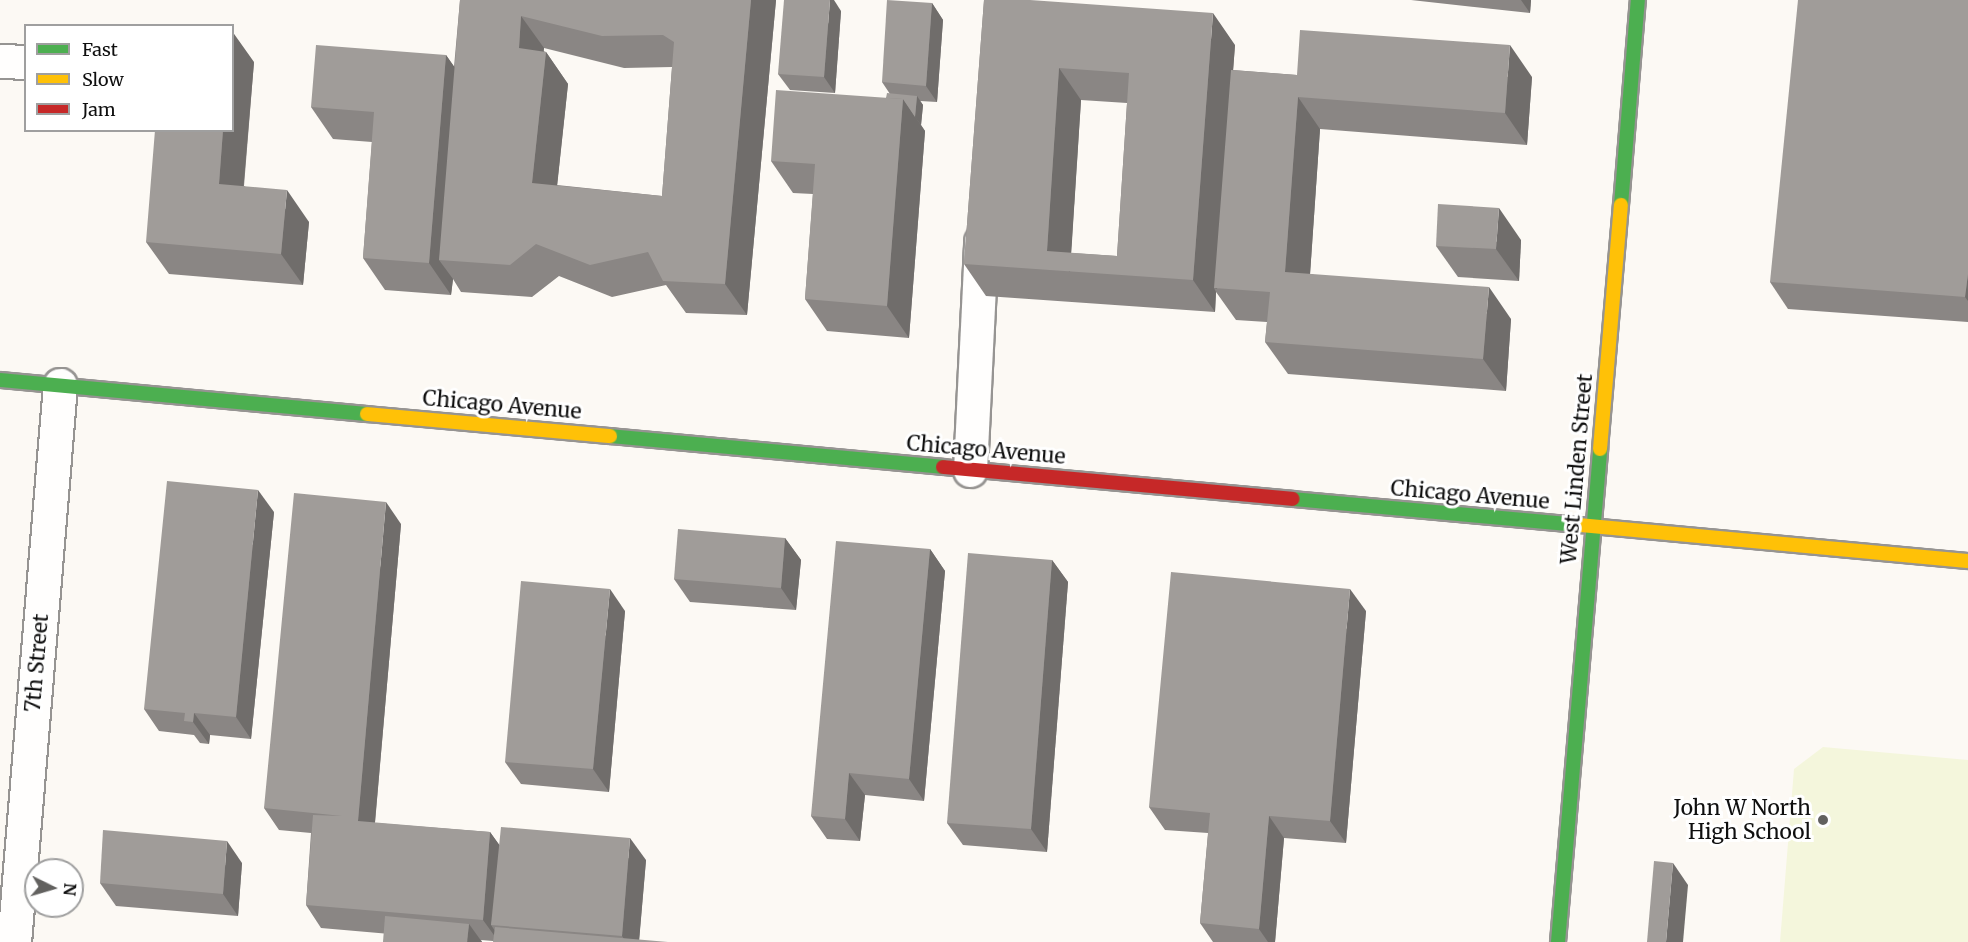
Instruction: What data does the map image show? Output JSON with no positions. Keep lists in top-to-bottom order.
{
  "streets": {
    "main road": ["Chicago Avenue", "West Linden Street"],
    "street": ["7th Street"]
  },
  "crossings": [
    ["Chicago Avenue", "West Linden Street"],
    ["Chicago Avenue", "7th Street"]
  ],
  "places": ["John W North High School"],
  "legend": ["Fast", "Slow", "Jam"],
  "north": "right"
}
